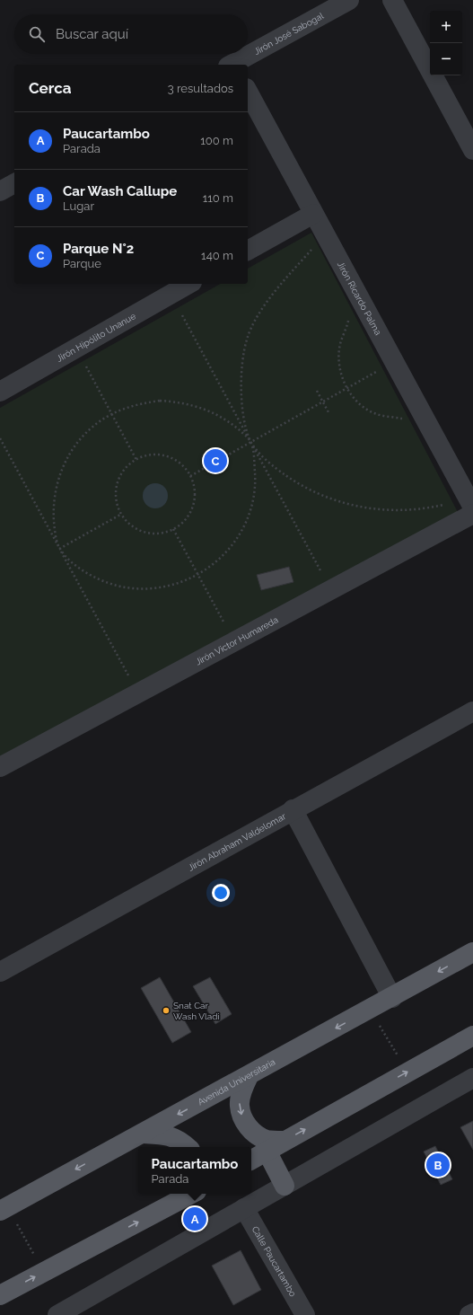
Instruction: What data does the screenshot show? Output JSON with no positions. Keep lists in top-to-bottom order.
{
  "streets": {
    "main road": ["Avenida Universitaria"],
    "street": [
      "Jirón José Sabogal",
      "Jirón Ricardo Palma",
      "Jirón Hipólito Unanue",
      "Jirón Victor Humareda",
      "Jirón Abraham Valdelomar",
      "Calle Paucartambo"
    ]
  },
  "crossings": [
    ["Jirón Ricardo Palma", "Jirón Victor Humareda"]
  ],
  "places": ["Snat Car Wash Vladi"],
  "page": {
    "map_buttons": ["+", "−"],
    "search": "Buscar aquí",
    "heading": ["Cerca", "3 resultados"],
    "list": [
      {
        "mark": "A",
        "name": "Paucartambo",
        "note": "Parada",
        "value": "100 m"
      },
      {
        "mark": "B",
        "name": "Car Wash Callupe",
        "note": "Lugar",
        "value": "110 m"
      },
      {
        "mark": "C",
        "name": "Parque N°2",
        "note": "Parque",
        "value": "140 m"
      }
    ],
    "pins": ["C", "B", "A"],
    "popup": ["Paucartambo", "Parada"]
  }
}
